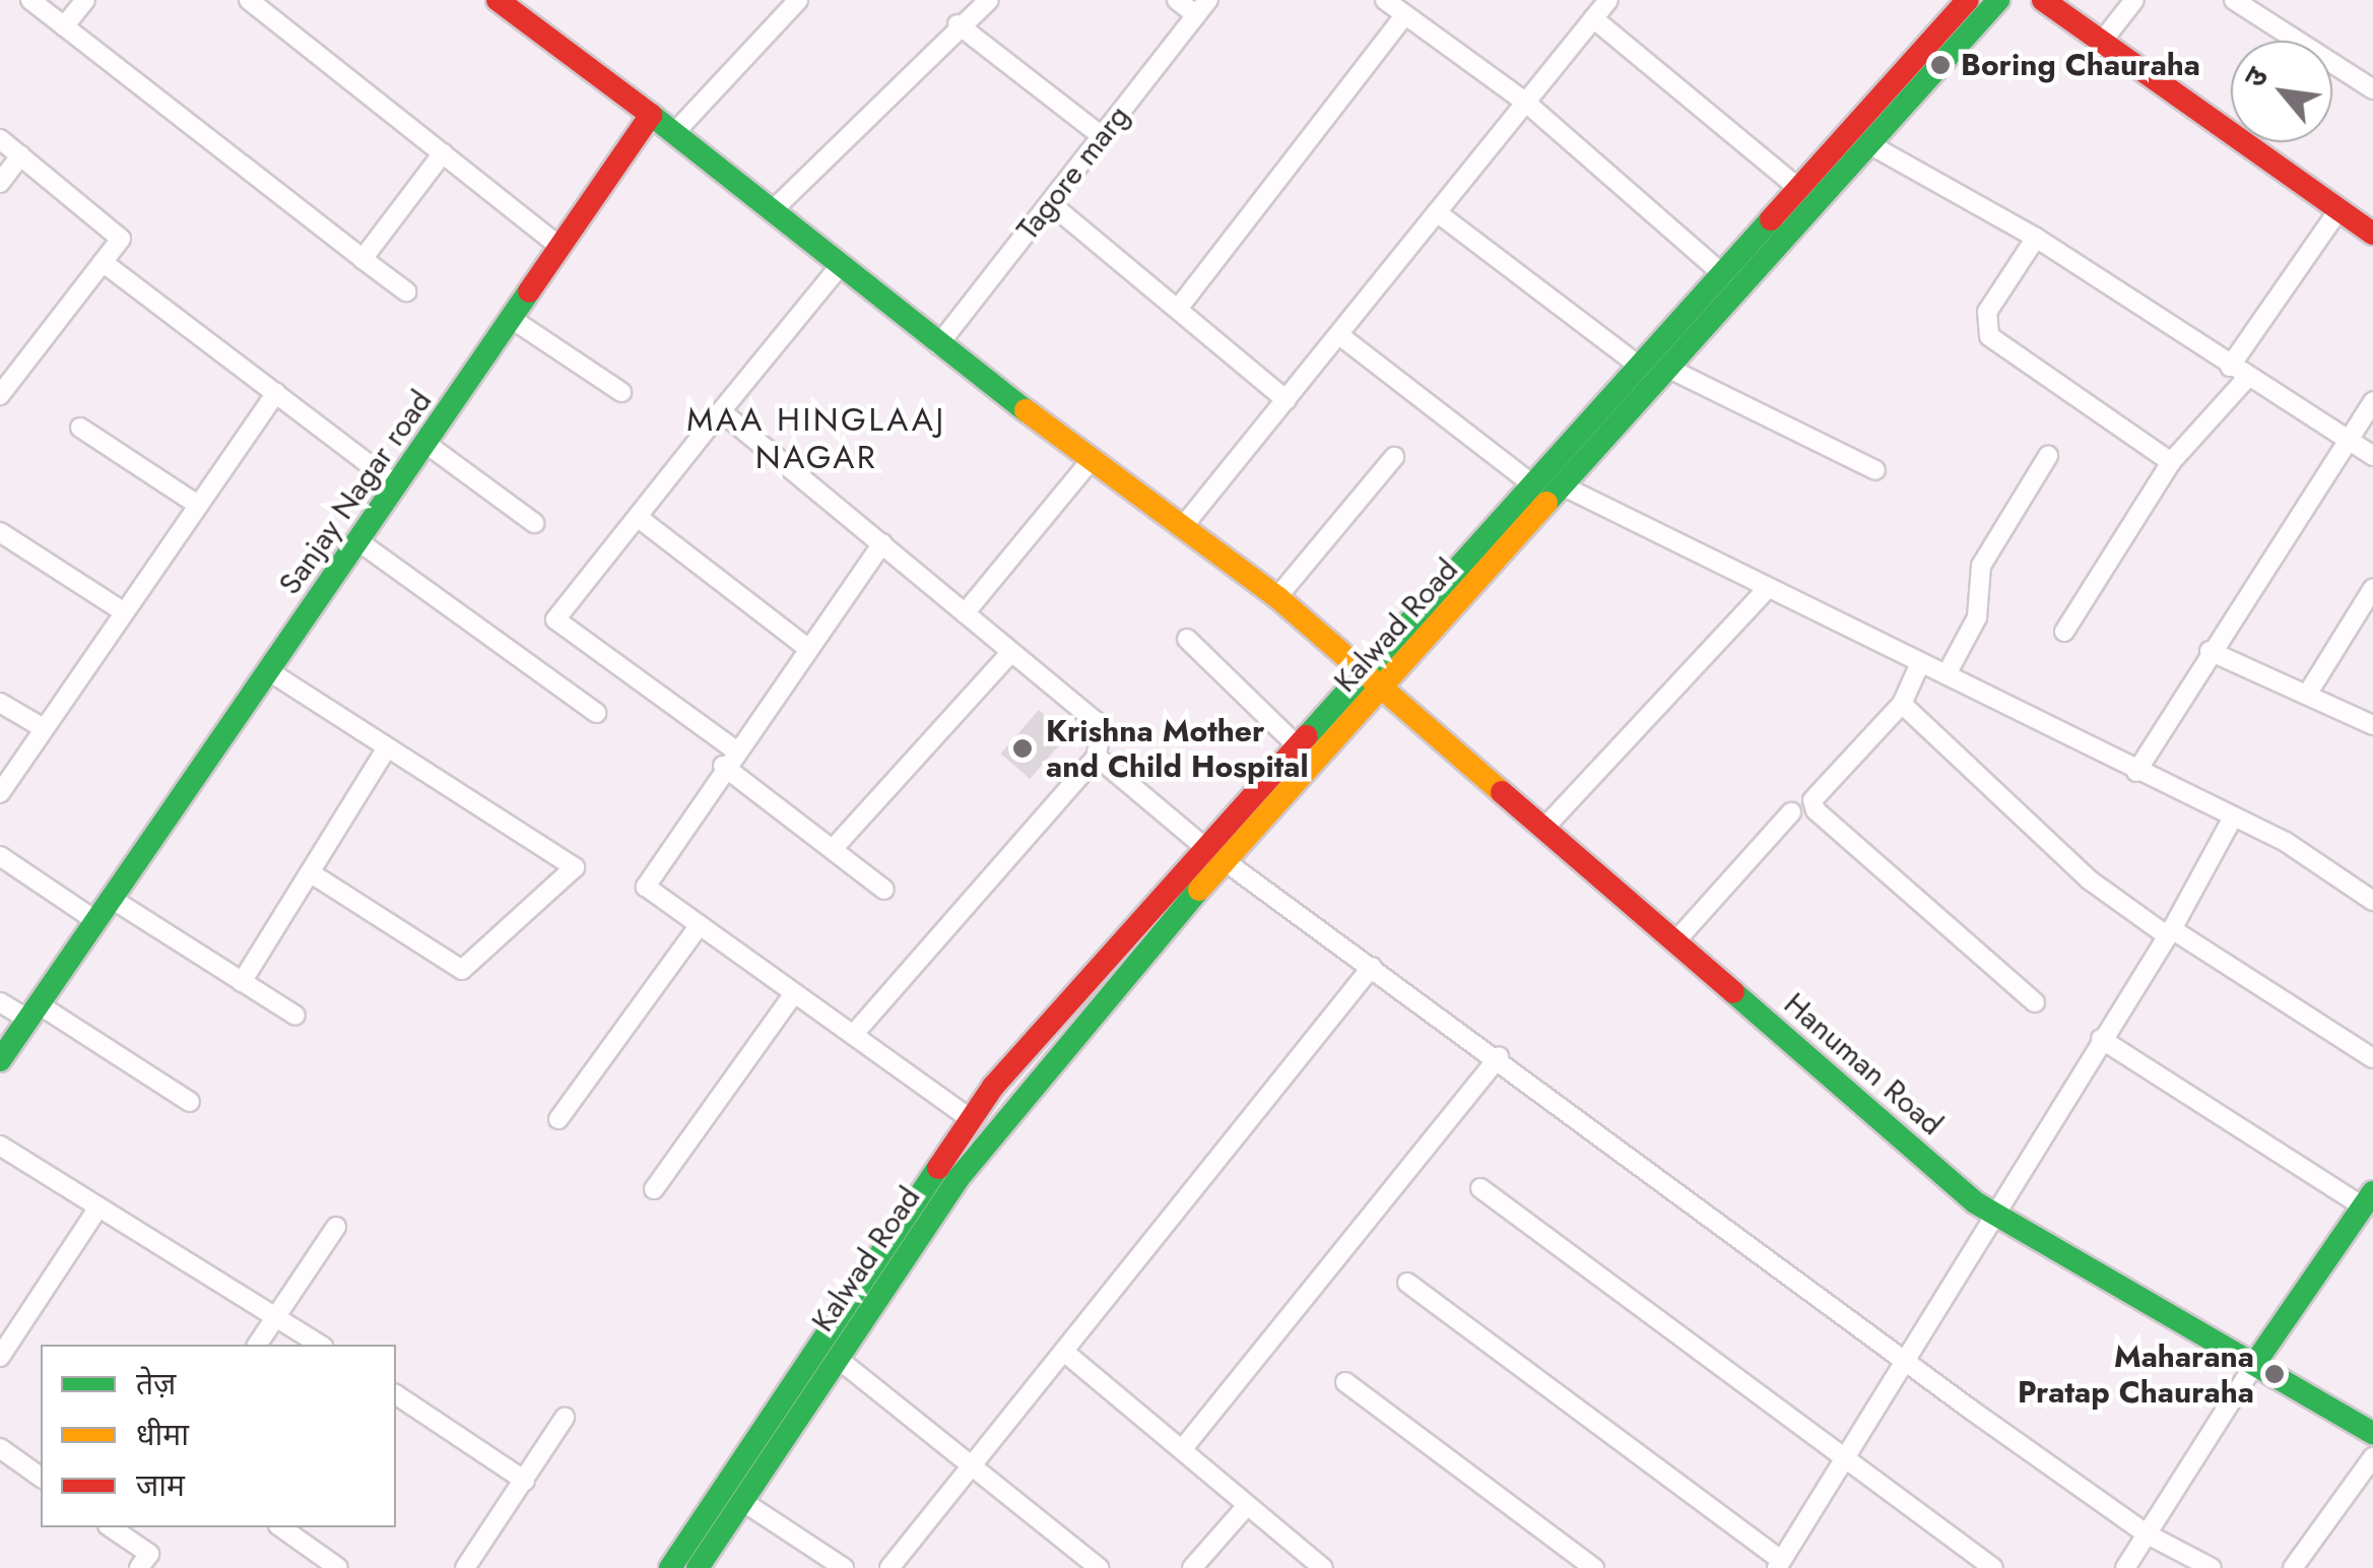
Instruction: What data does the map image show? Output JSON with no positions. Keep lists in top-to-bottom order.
{
  "streets": {
    "street": [
      "Tagore marg",
      "Sanjay Nagar road",
      "Kalwad Road",
      "Hanuman Road"
    ]
  },
  "crossings": [
    ["Tagore marg", "Hanuman Road"],
    ["Sanjay Nagar road", "Hanuman Road"],
    ["Kalwad Road", "Hanuman Road"]
  ],
  "districts": ["MAA HINGLAAJ NAGAR"],
  "places": ["Boring Chauraha", "Krishna Mother and Child Hospital", "Maharana Pratap Chauraha"],
  "legend": ["तेज़", "धीमा", "जाम"],
  "north": "top left"
}
